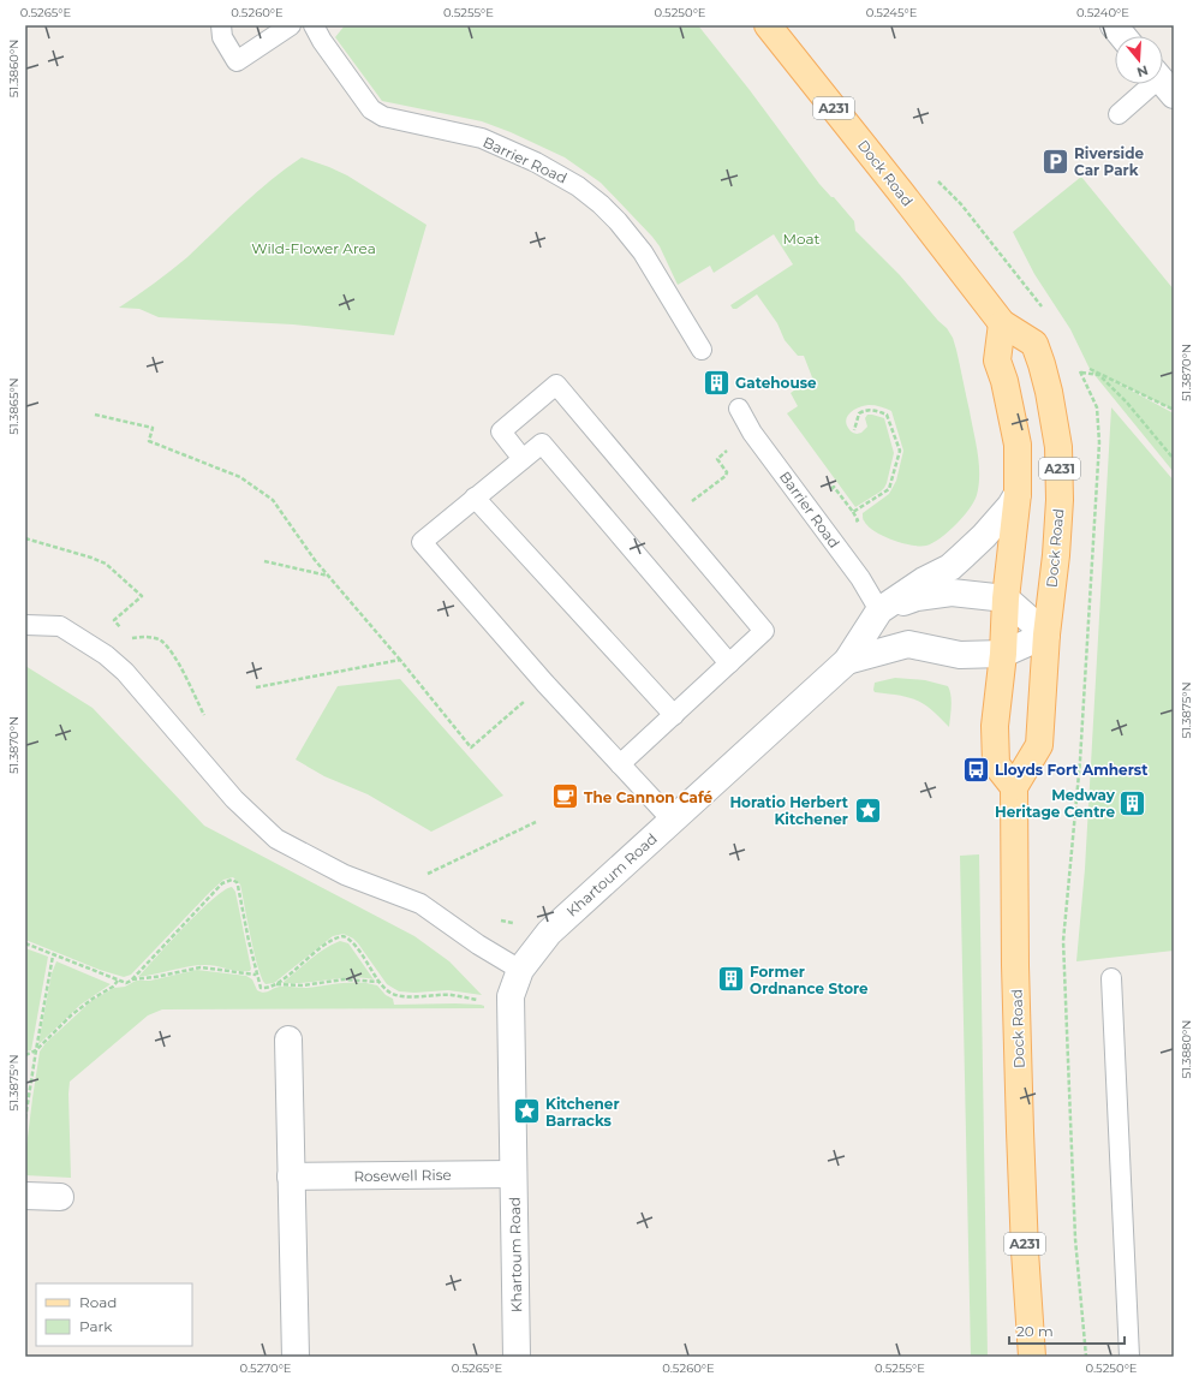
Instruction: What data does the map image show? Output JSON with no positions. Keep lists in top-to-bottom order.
{
  "streets": {
    "main road": ["A231", "Dock Road"],
    "street": ["Khartoum Road", "Rosewell Rise"],
    "lane": ["Barrier Road"]
  },
  "crossings": [
    ["A231", "Dock Road"],
    ["A231", "Khartoum Road"],
    ["Barrier Road", "Khartoum Road"],
    ["Dock Road", "Khartoum Road"],
    ["Khartoum Road", "Rosewell Rise"]
  ],
  "parks": ["Moat", "Wild-Flower Area"],
  "places": {
    "parking": ["Riverside Car Park"],
    "building": ["Gatehouse", "Medway Heritage Centre", "Former Ordnance Store"],
    "bus stop": ["Lloyds Fort Amherst"],
    "cafe": ["The Cannon Café"],
    "place": ["Horatio Herbert Kitchener", "Kitchener Barracks"]
  },
  "legend": ["Road", "Park"],
  "scale_bar": "20 m",
  "north": "bottom",
  "coordinates": [
    "0.5265°E",
    "0.5260°E",
    "0.5255°E",
    "0.5250°E",
    "0.5245°E",
    "0.5240°E",
    "51.3860°N",
    "51.3870°N",
    "51.3865°N",
    "51.3875°N",
    "51.3880°N",
    "0.5270°E"
  ]
}
